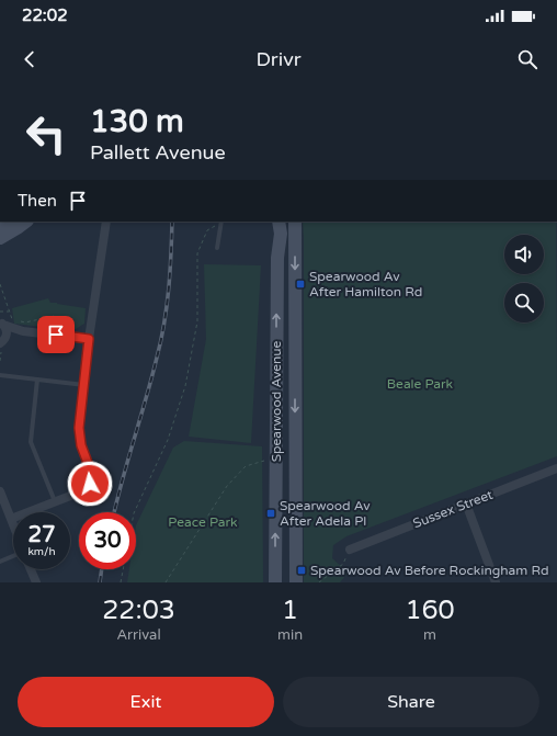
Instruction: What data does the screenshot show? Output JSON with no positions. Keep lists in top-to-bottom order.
{
  "streets": {
    "main road": ["Spearwood Avenue"],
    "street": ["Sussex Street"]
  },
  "parks": ["Beale Park", "Peace Park"],
  "places": {
    "transit": ["Spearwood Av After Hamilton Rd", "Spearwood Av After Adela Pl", "Spearwood Av Before Rockingham Rd"]
  },
  "page": {
    "status": "22:02",
    "header": "Drivr",
    "turn": ["130 m", "Pallett Avenue"],
    "then": "Then",
    "speed": "27 km/h",
    "limit": "30",
    "eta": [
      "22:03",
      "Arrival",
      "1",
      "min",
      "160",
      "m"
    ],
    "buttons": ["Exit", "Share"]
  }
}
